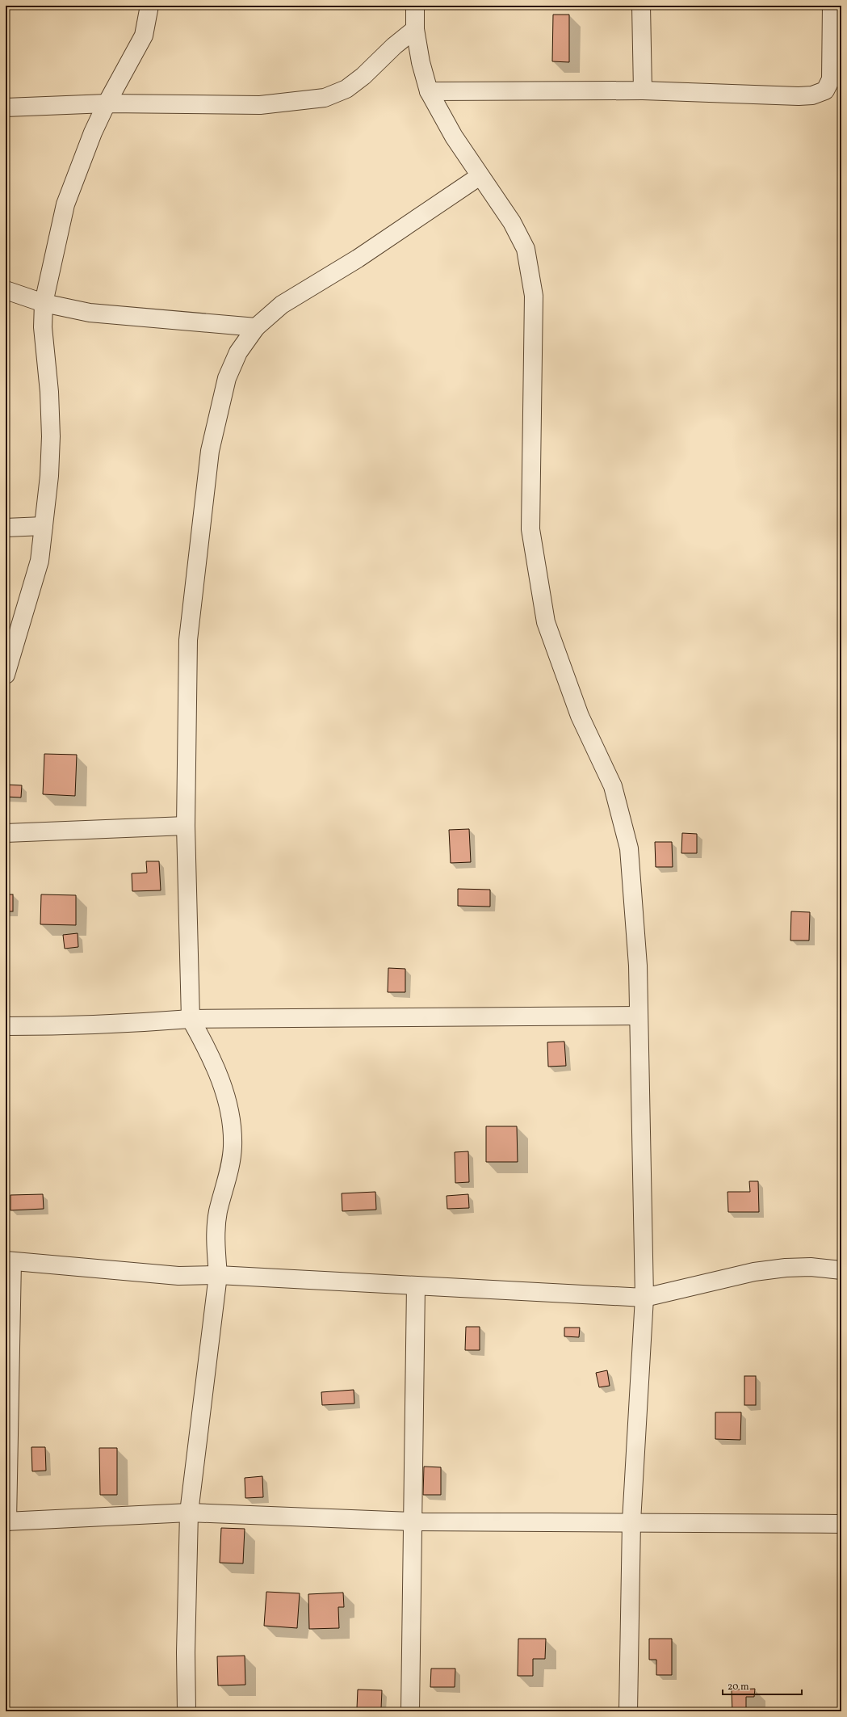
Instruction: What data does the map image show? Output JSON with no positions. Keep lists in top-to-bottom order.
{
  "scale_bar": "20 m"
}
